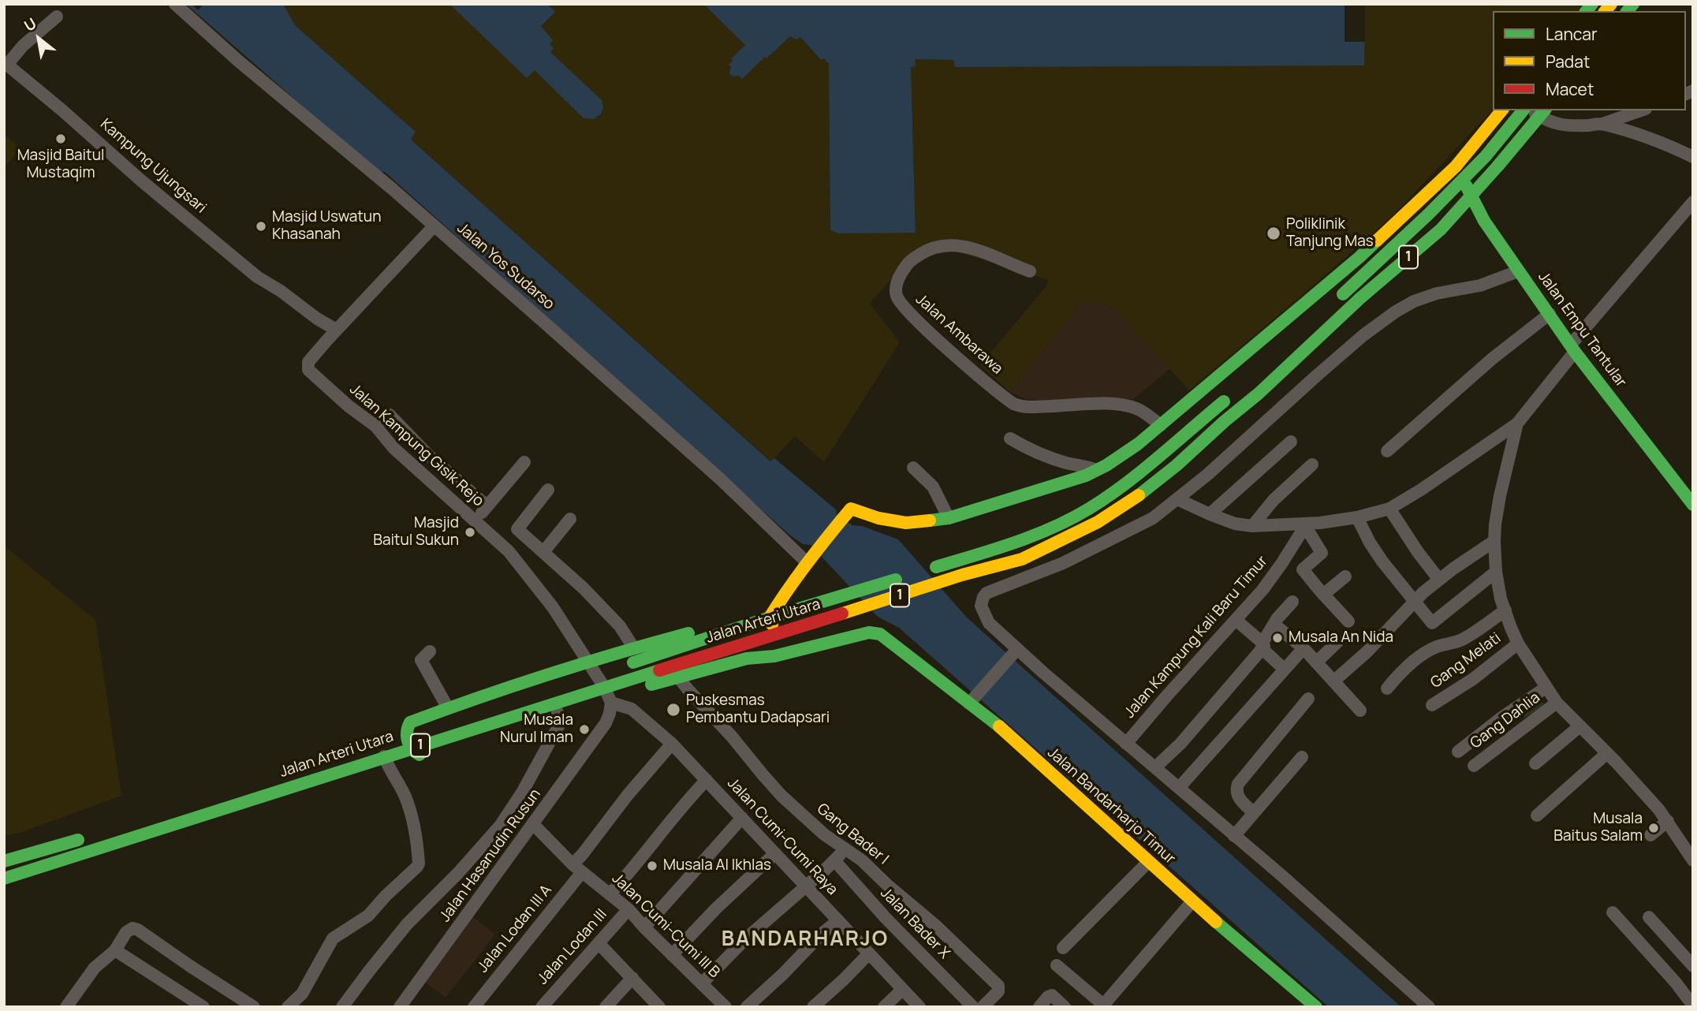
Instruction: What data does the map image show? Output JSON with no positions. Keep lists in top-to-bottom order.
{
  "streets": {
    "main road": [
      "1",
      "Jalan Empu Tantular",
      "Jalan Arteri Utara",
      "Jalan Bandarharjo Timur"
    ],
    "street": [
      "Kampung Ujungsari",
      "Jalan Yos Sudarso",
      "Jalan Ambarawa",
      "Jalan Kampung Gisik Rejo",
      "Jalan Kampung Kali Baru Timur",
      "Gang Melati",
      "Gang Dahlia",
      "Gang Bader I",
      "Jalan Cumi-Cumi Raya",
      "Jalan Hasanudin Rusun",
      "Jalan Bader X",
      "Jalan Cumi-Cumi III B",
      "Jalan Lodan III A",
      "Jalan Lodan III"
    ]
  },
  "crossings": [
    ["Kampung Ujungsari", "Jalan Kampung Gisik Rejo"],
    ["Jalan Yos Sudarso", "Jalan Kampung Gisik Rejo"],
    ["Jalan Kampung Gisik Rejo", "Jalan Arteri Utara"],
    ["Jalan Kampung Gisik Rejo", "Jalan Cumi-Cumi Raya"],
    ["Jalan Kampung Gisik Rejo", "Jalan Hasanudin Rusun"],
    ["Jalan Arteri Utara", "Jalan Cumi-Cumi Raya"],
    ["Jalan Arteri Utara", "Jalan Hasanudin Rusun"],
    ["Jalan Cumi-Cumi Raya", "Jalan Hasanudin Rusun"],
    ["Jalan Cumi-Cumi Raya", "Jalan Lodan III A"],
    ["Jalan Hasanudin Rusun", "Jalan Cumi-Cumi III B"],
    ["Jalan Cumi-Cumi III B", "Jalan Lodan III A"],
    ["Jalan Cumi-Cumi III B", "Jalan Lodan III"]
  ],
  "districts": ["BANDARHARJO"],
  "places": [
    "Masjid Baitul Mustaqim",
    "Masjid Uswatun Khasanah",
    "Poliklinik Tanjung Mas",
    "Masjid Baitul Sukun",
    "Musala An Nida",
    "Puskesmas Pembantu Dadapsari",
    "Musala Nurul Iman",
    "Musala Baitus Salam",
    "Musala Al Ikhlas"
  ],
  "legend": ["Lancar", "Padat", "Macet"],
  "north": "top left"
}
